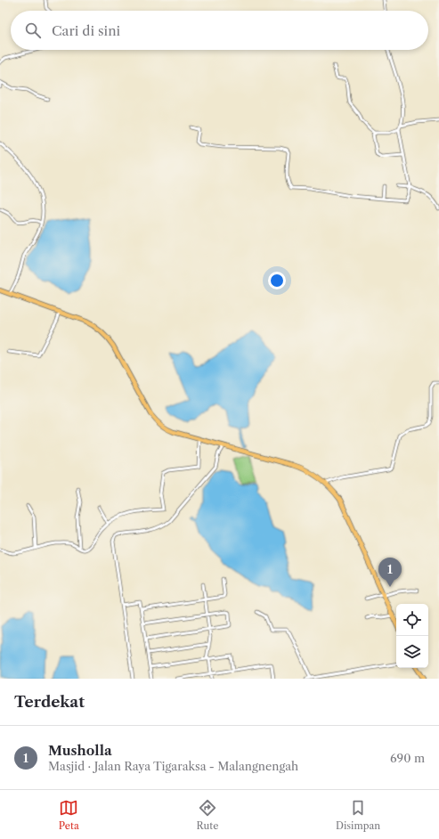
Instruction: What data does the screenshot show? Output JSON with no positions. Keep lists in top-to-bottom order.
{
  "page": {
    "search": "Cari di sini",
    "pins": "1",
    "heading": "Terdekat",
    "list": [
      {
        "mark": "1",
        "name": "Musholla",
        "note": "Masjid · Jalan Raya Tigaraksa - Malangnengah",
        "value": "690 m"
      }
    ],
    "nav": ["Peta", "Rute", "Disimpan"]
  }
}
